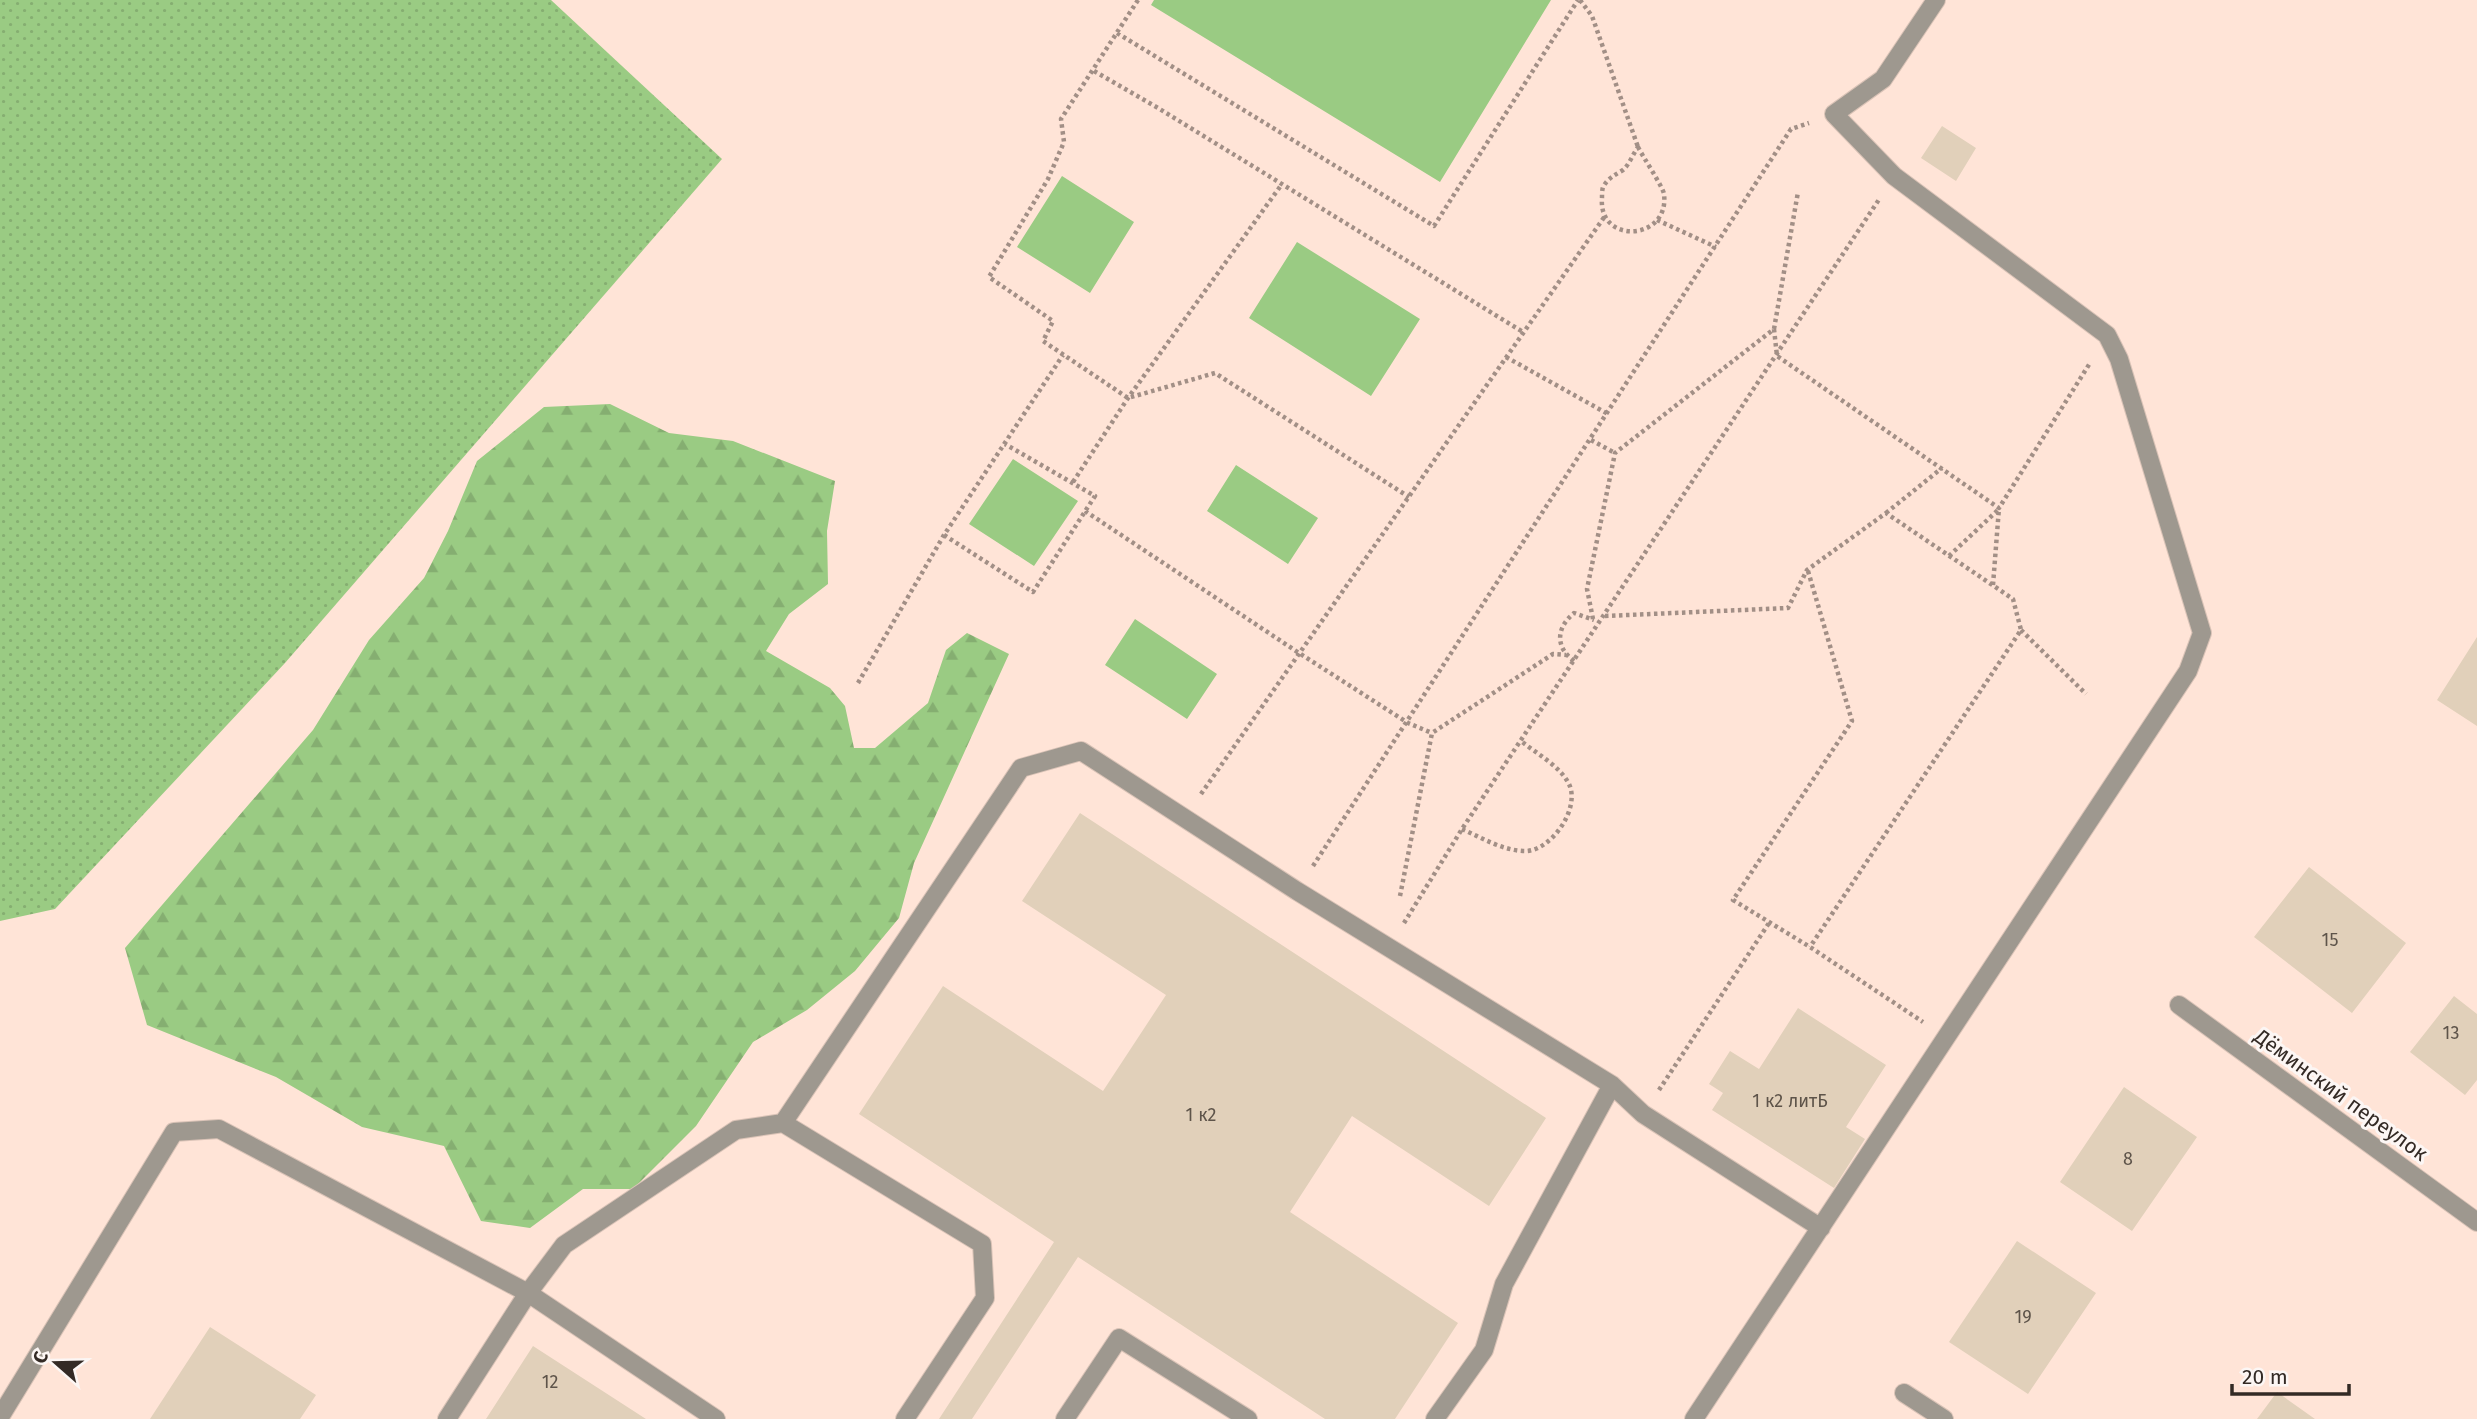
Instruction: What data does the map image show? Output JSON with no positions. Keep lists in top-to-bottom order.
{
  "streets": {
    "street": ["Дёминский переулок"]
  },
  "house_numbers": [
    "15",
    "13",
    "1 к2 литБ",
    "1 к2",
    "8",
    "19",
    "12"
  ],
  "scale_bar": "20 m",
  "north": "left"
}
